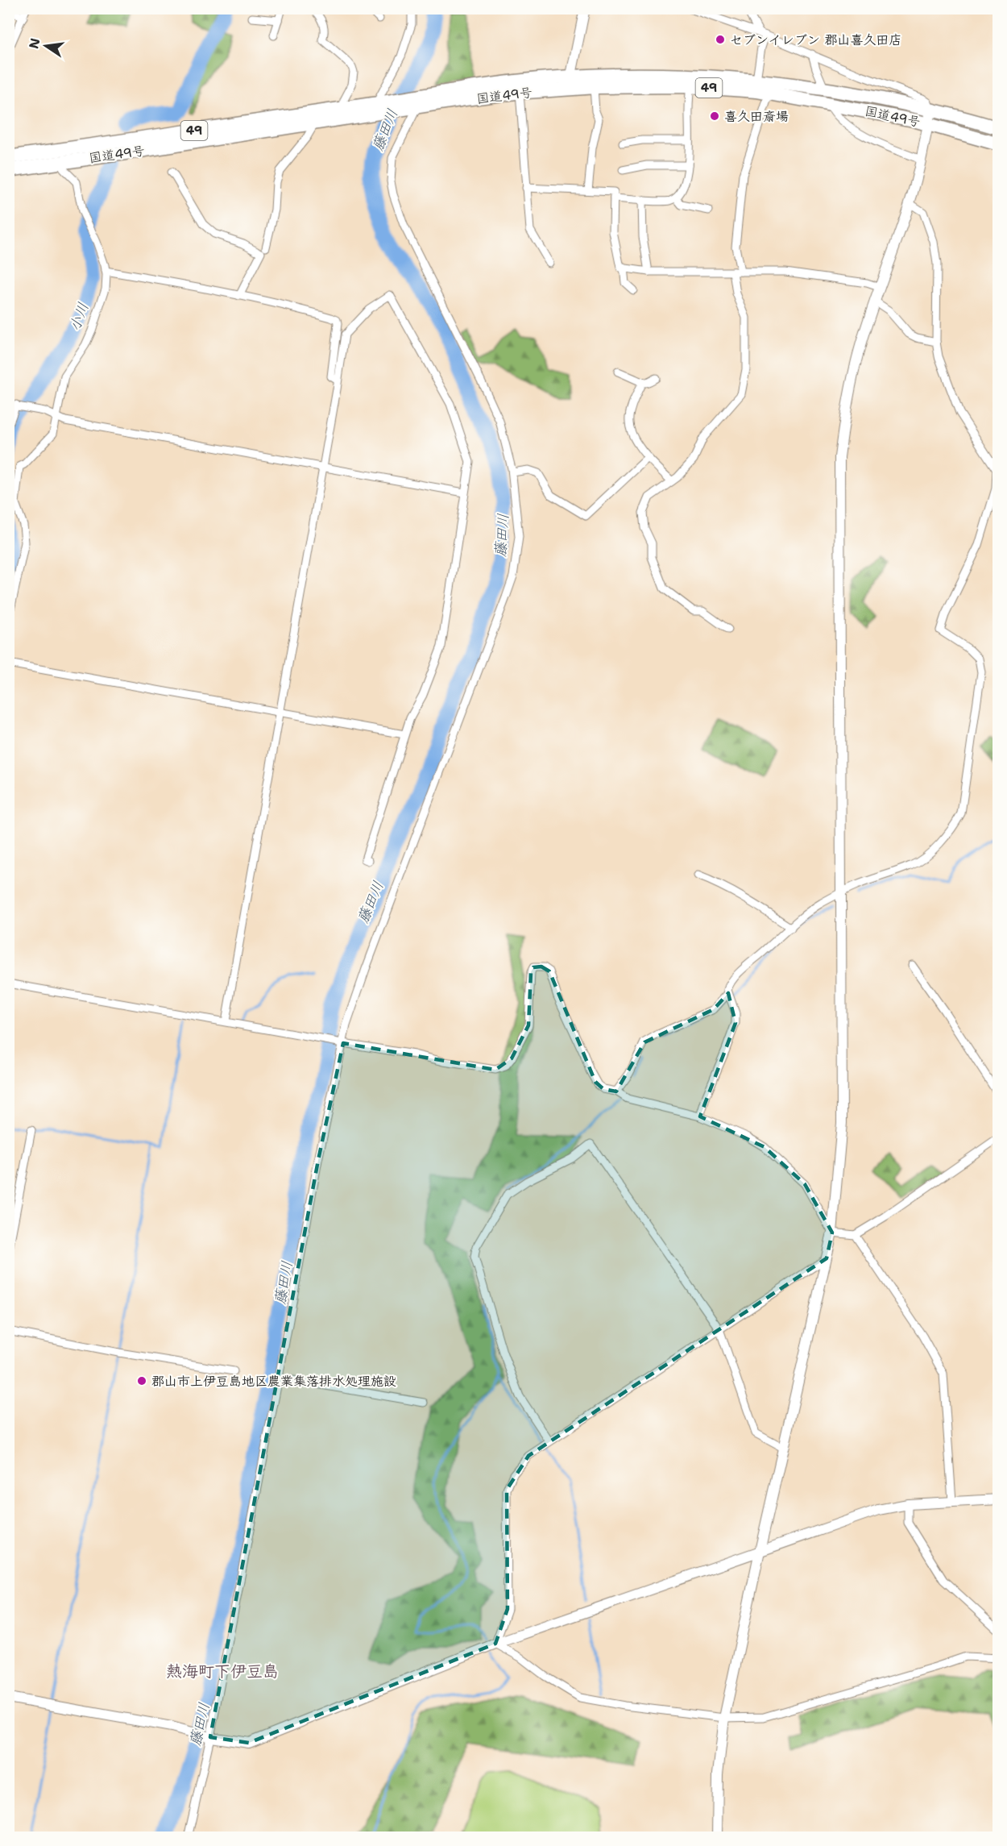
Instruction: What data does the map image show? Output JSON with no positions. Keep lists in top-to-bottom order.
{
  "streets": {
    "highway": ["49", "国道49号"]
  },
  "districts": ["熱海町下伊豆島"],
  "water": ["藤田川", "小川"],
  "places": ["セブンイレブン 郡山喜久田店", "喜久田斎場", "郡山市上伊豆島地区農業集落排水処理施設"],
  "north": "left"
}
